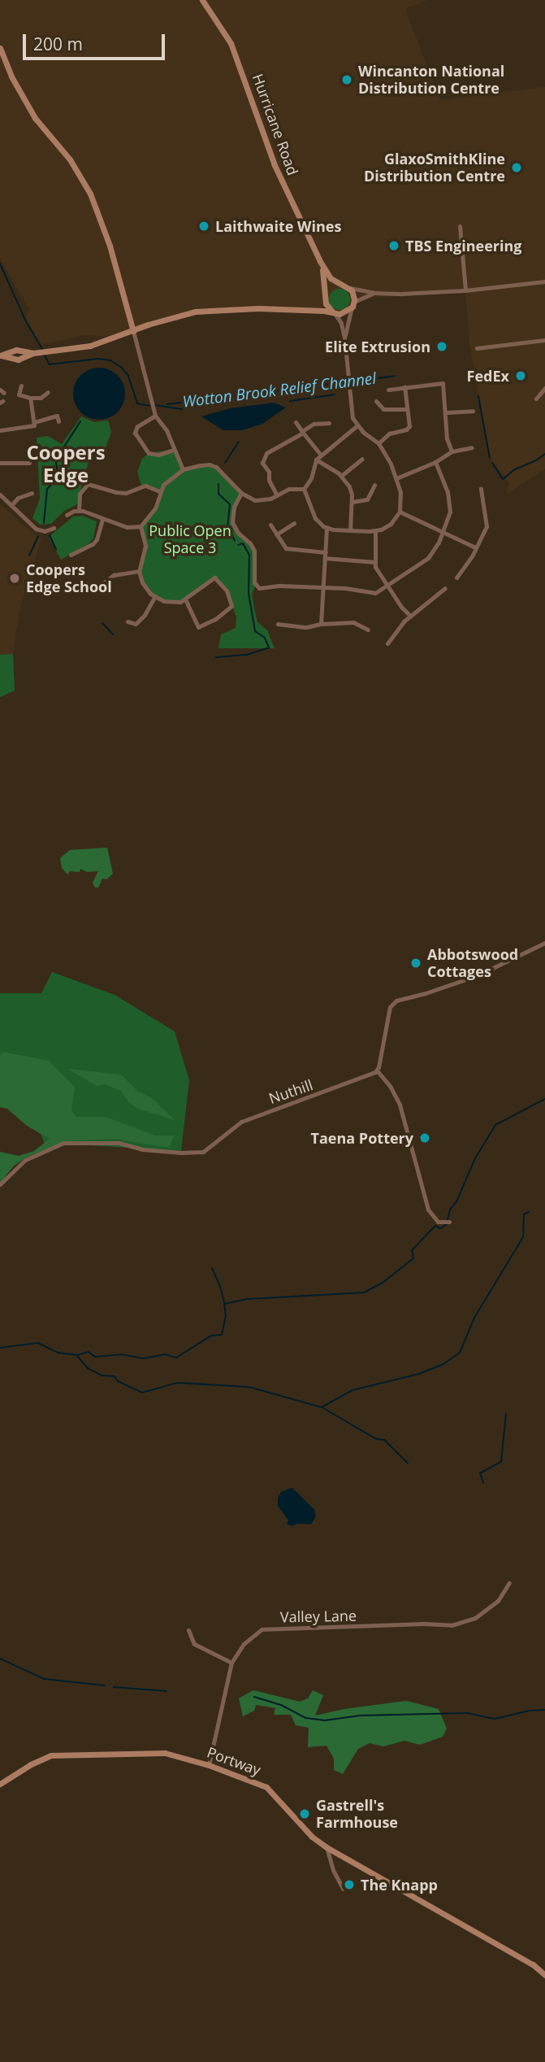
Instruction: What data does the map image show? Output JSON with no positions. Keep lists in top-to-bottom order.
{
  "streets": {
    "street": [
      "Hurricane Road",
      "Nuthill",
      "Valley Lane",
      "Portway"
    ]
  },
  "crossings": [
    ["Valley Lane", "Portway"]
  ],
  "districts": ["Coopers Edge"],
  "water": ["Wotton Brook Relief Channel"],
  "parks": ["Public Open Space 3"],
  "places": [
    "Wincanton National Distribution Centre",
    "GlaxoSmithKline Distribution Centre",
    "Laithwaite Wines",
    "TBS Engineering",
    "Elite Extrusion",
    "FedEx",
    "Coopers Edge School",
    "Abbotswood Cottages",
    "Taena Pottery",
    "Gastrell's Farmhouse",
    "The Knapp"
  ],
  "scale_bar": "200 m"
}
